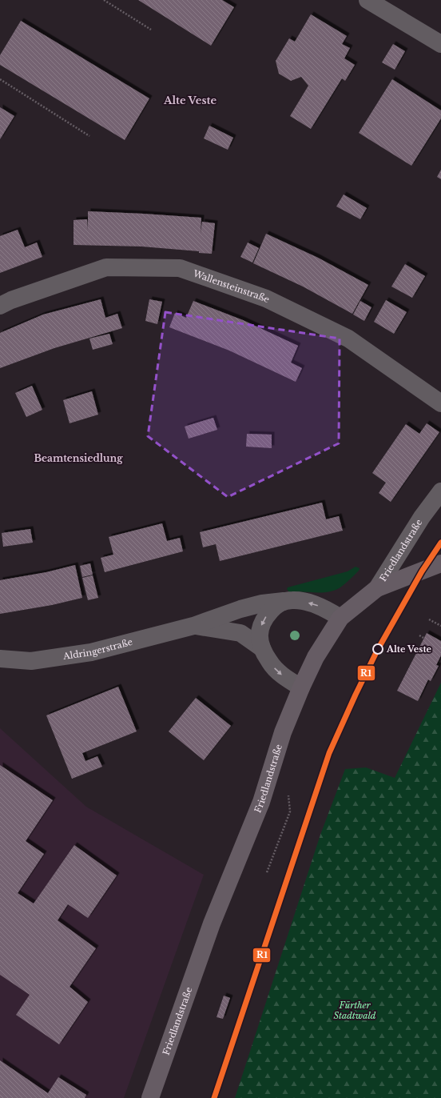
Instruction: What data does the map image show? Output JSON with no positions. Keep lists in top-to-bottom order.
{
  "streets": {
    "main road": ["Friedlandstraße"],
    "street": ["Wallensteinstraße", "Aldringerstraße"]
  },
  "crossings": [
    ["Friedlandstraße", "Aldringerstraße"]
  ],
  "districts": ["Alte Veste", "Beamtensiedlung"],
  "parks": ["Fürther Stadtwald"],
  "places": ["Alte Veste"],
  "lines": ["transit line R1"]
}
